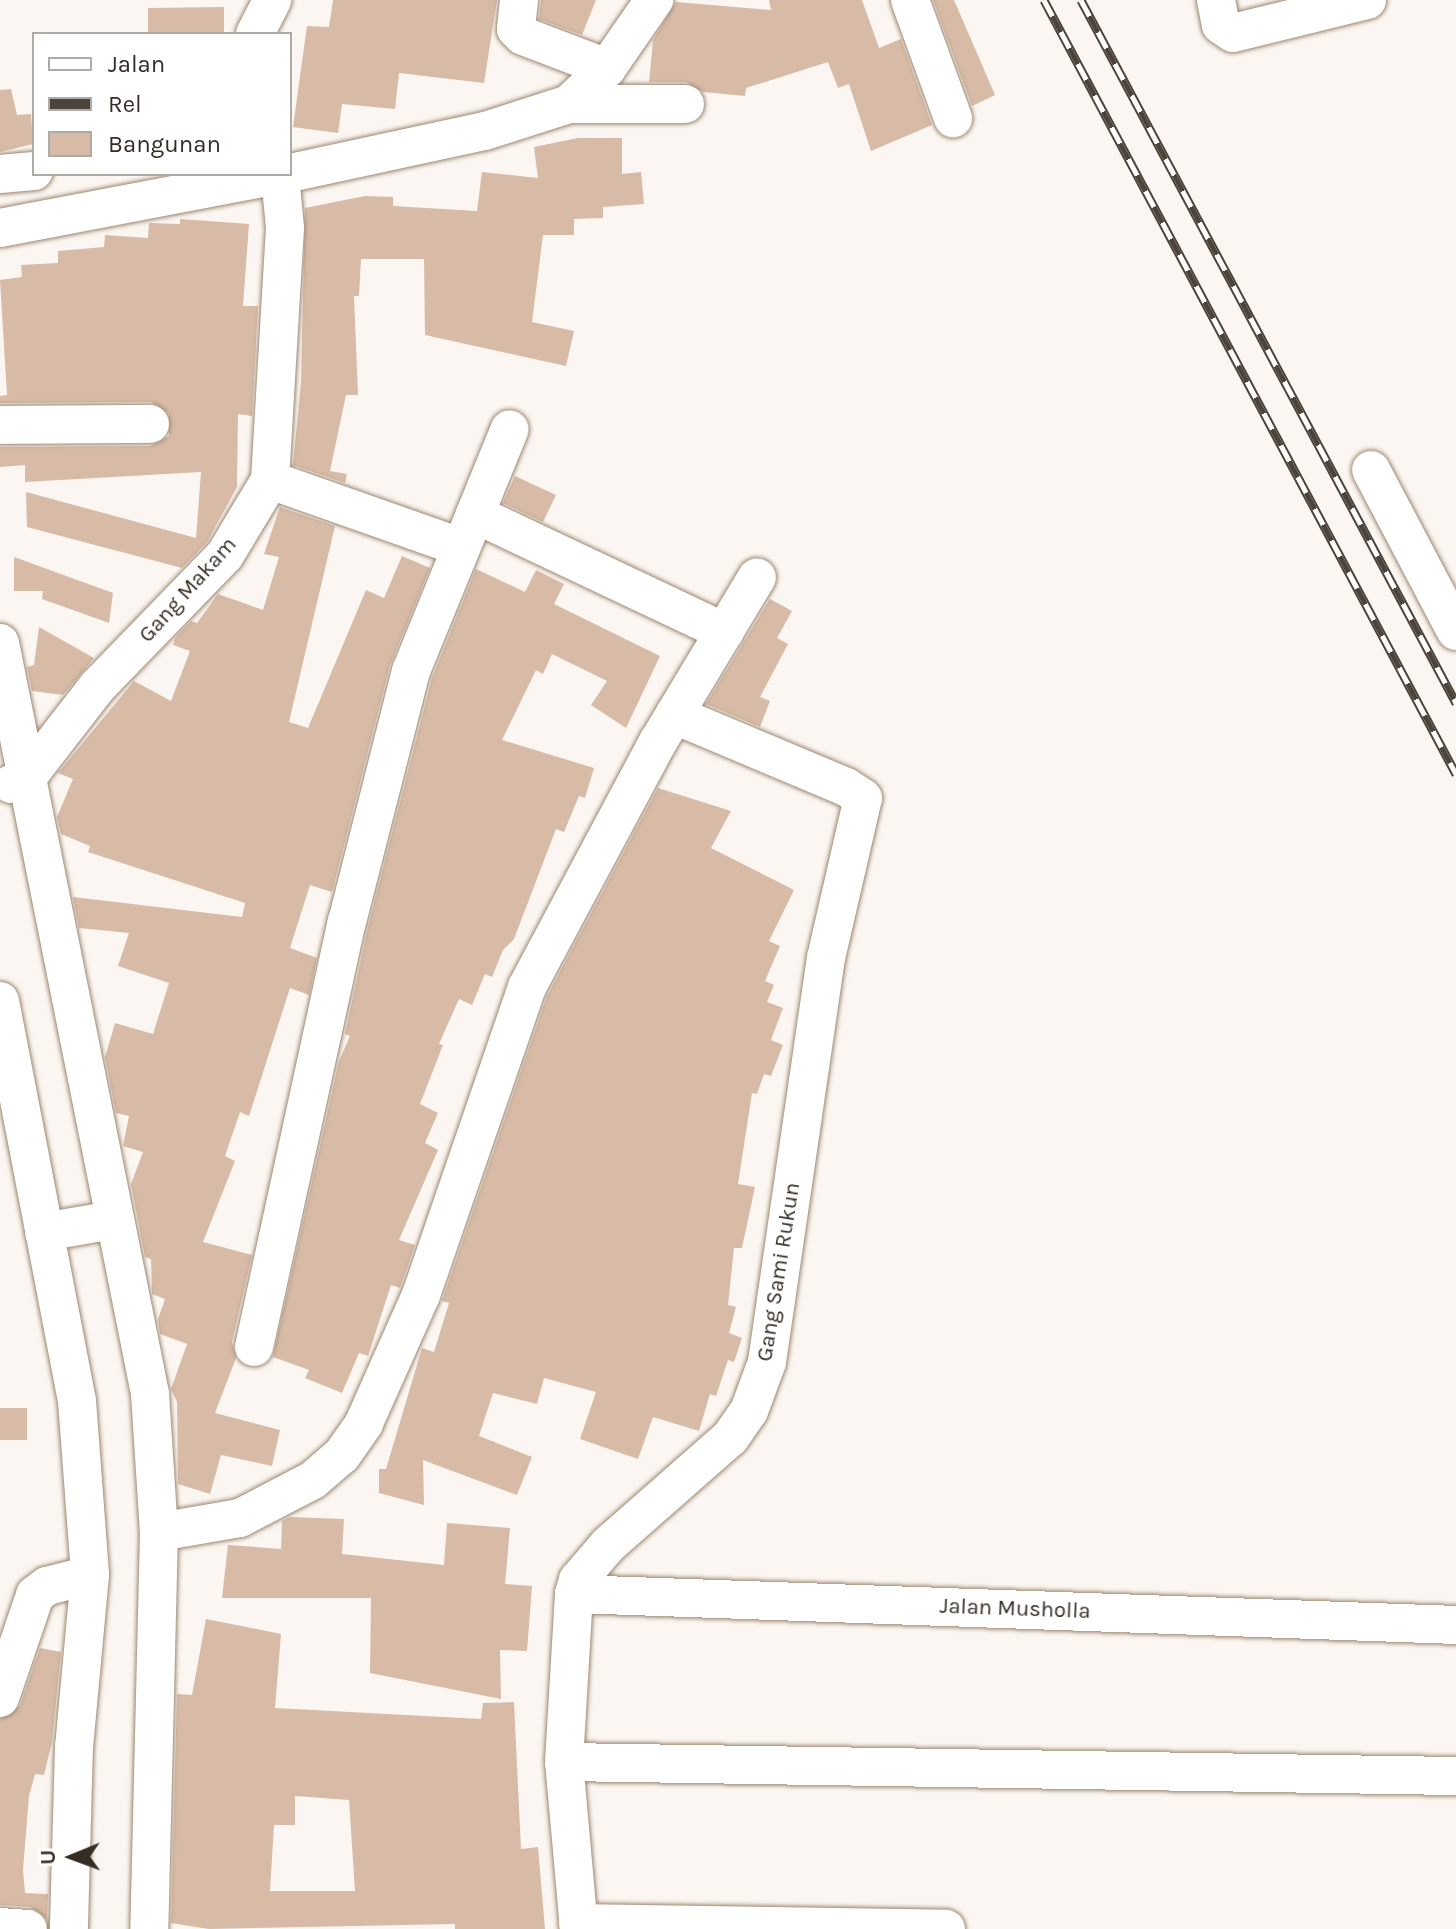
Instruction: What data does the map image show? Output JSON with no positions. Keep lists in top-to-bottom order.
{
  "streets": {
    "street": ["Gang Makam", "Gang Sami Rukun", "Jalan Musholla"]
  },
  "crossings": [
    ["Gang Sami Rukun", "Jalan Musholla"]
  ],
  "legend": ["Jalan", "Rel", "Bangunan"],
  "north": "left"
}
